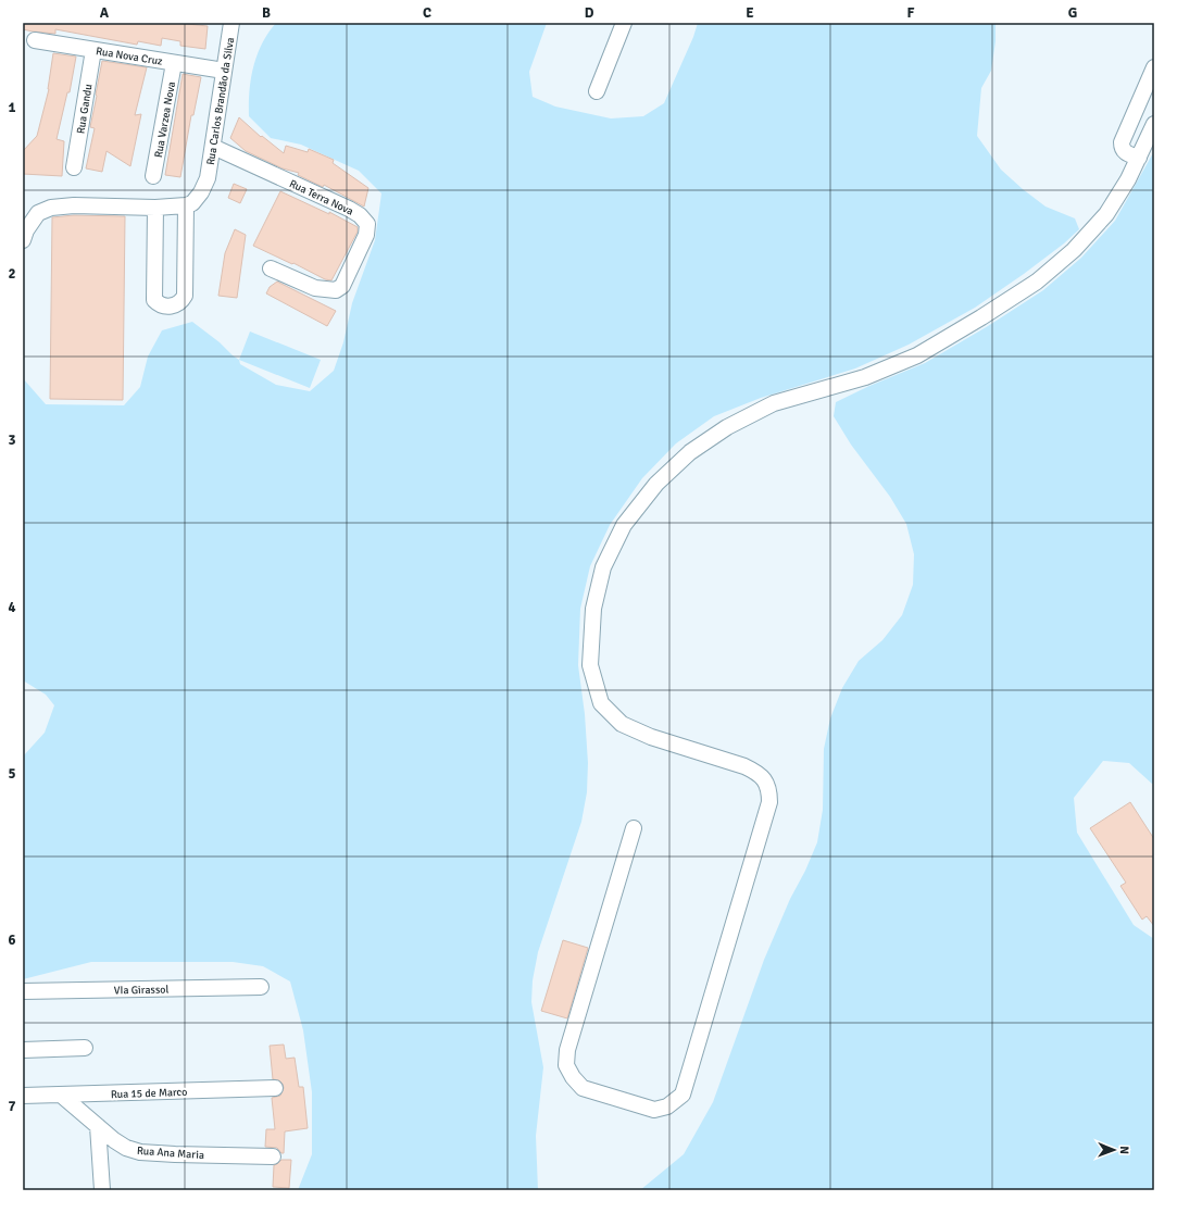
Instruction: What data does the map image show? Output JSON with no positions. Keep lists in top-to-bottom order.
{
  "streets": {
    "street": [
      "Rua Nova Cruz",
      "Rua Carlos Brandão da Silva",
      "Rua Gandu",
      "Rua Varzea Nova",
      "Rua Terra Nova",
      "VIa Girassol",
      "Rua 15 de Marco",
      "Rua Ana Maria"
    ]
  },
  "crossings": [
    ["Rua Nova Cruz", "Rua Carlos Brandão da Silva"],
    ["Rua Nova Cruz", "Rua Gandu"],
    ["Rua Nova Cruz", "Rua Varzea Nova"],
    ["Rua Carlos Brandão da Silva", "Rua Terra Nova"],
    ["Rua 15 de Marco", "Rua Ana Maria"]
  ],
  "north": "right",
  "grid": {
    "columns": [
      "A",
      "B",
      "C",
      "D",
      "E",
      "F",
      "G"
    ],
    "rows": [
      "1",
      "2",
      "3",
      "4",
      "5",
      "6",
      "7"
    ]
  }
}
